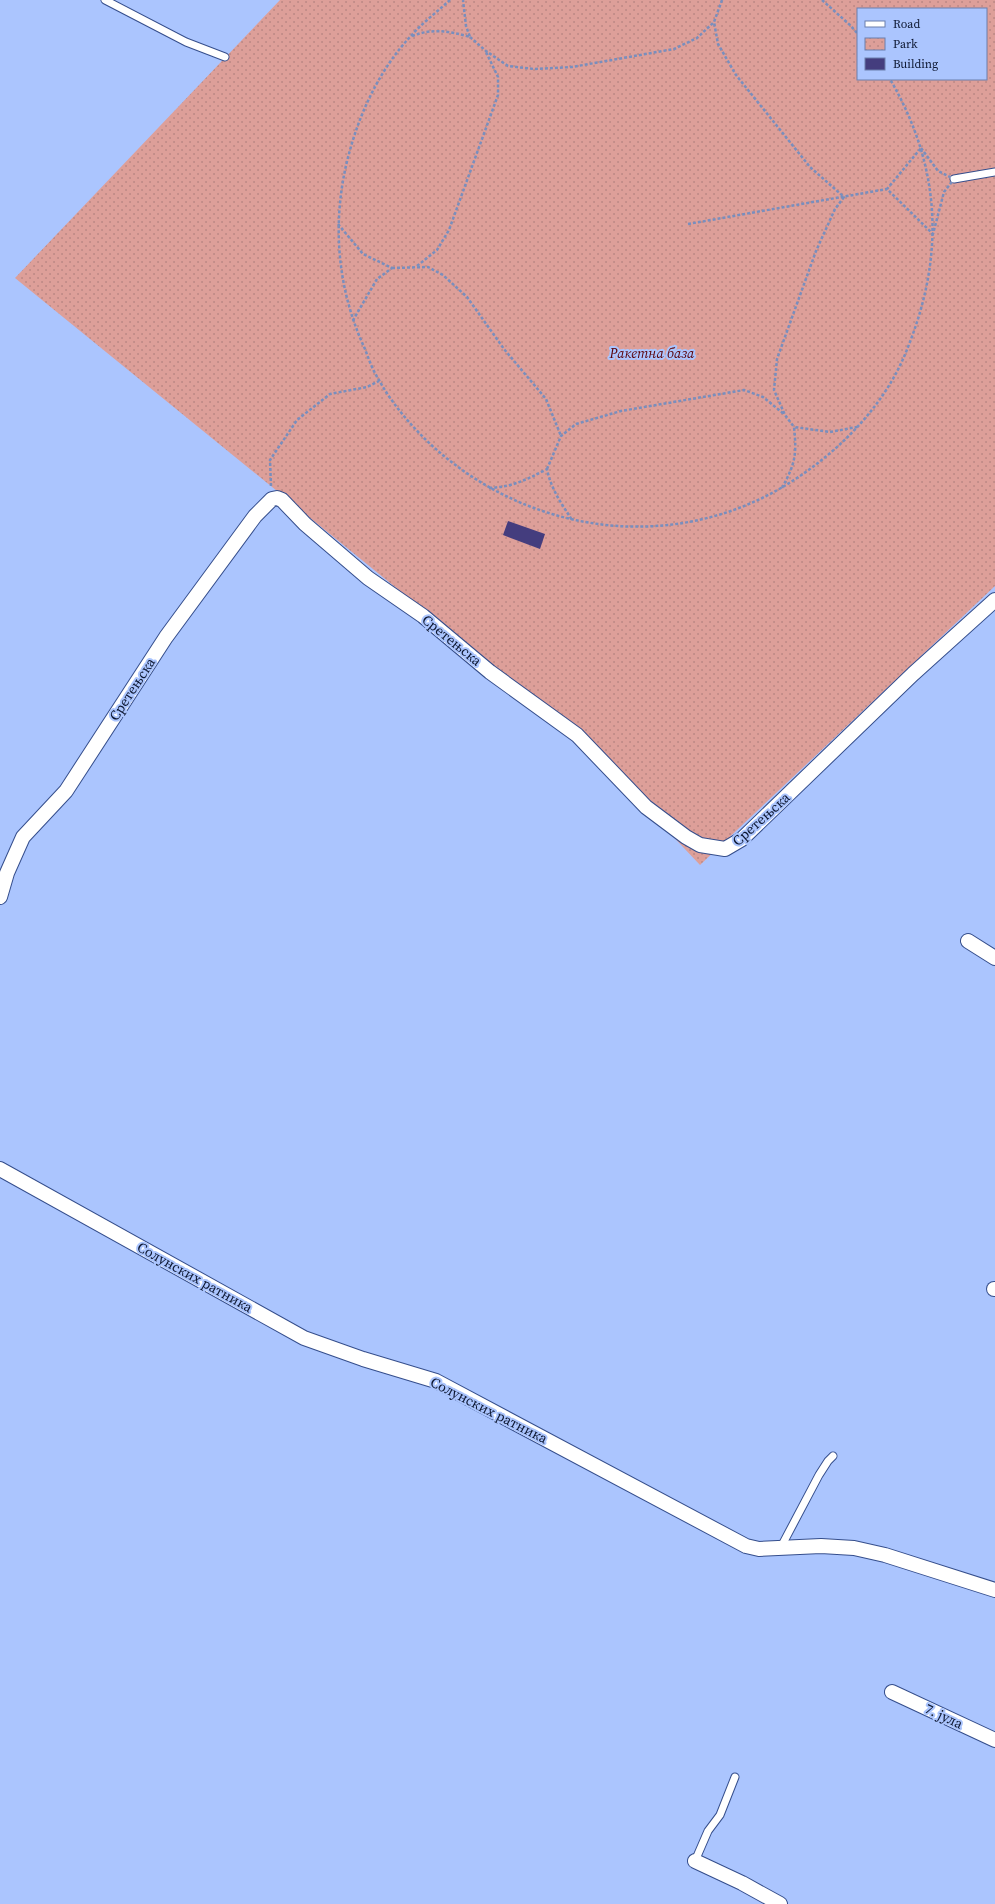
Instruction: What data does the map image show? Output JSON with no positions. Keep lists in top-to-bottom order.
{
  "streets": {
    "street": ["Сретењска", "Солунских ратника", "7. јула"]
  },
  "parks": ["Ракетна база"],
  "legend": ["Road", "Park", "Building"]
}
